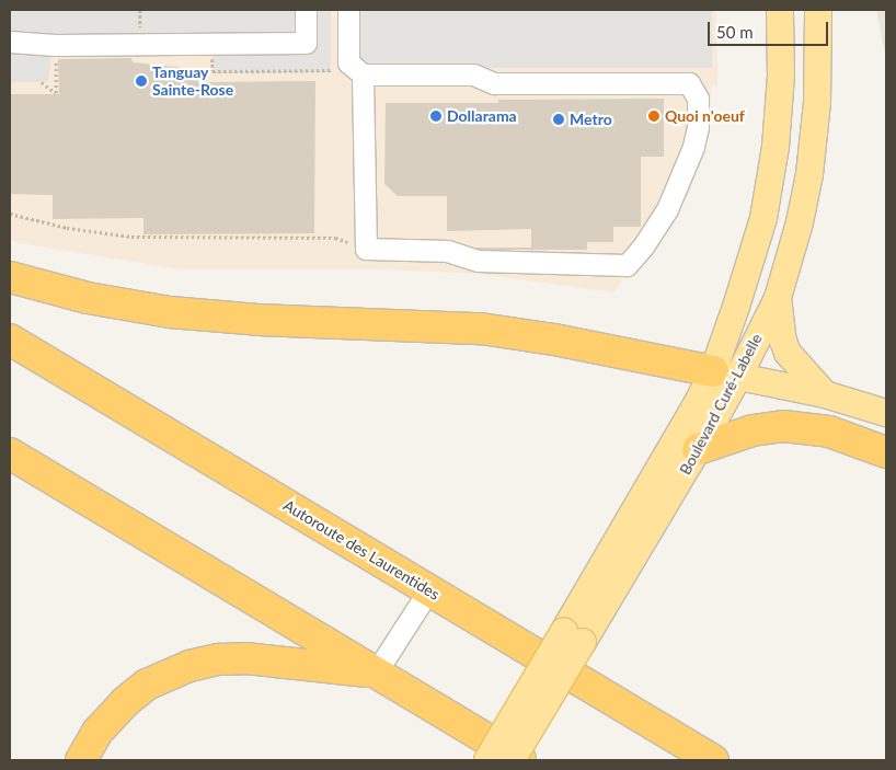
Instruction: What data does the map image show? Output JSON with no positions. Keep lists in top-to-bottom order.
{
  "streets": {
    "highway": ["Autoroute des Laurentides"],
    "main road": ["Boulevard Curé-Labelle"]
  },
  "places": [
    "Tanguay Sainte-Rose",
    "Dollarama",
    "Quoi n'oeuf",
    "Metro"
  ],
  "scale_bar": "50 m"
}
